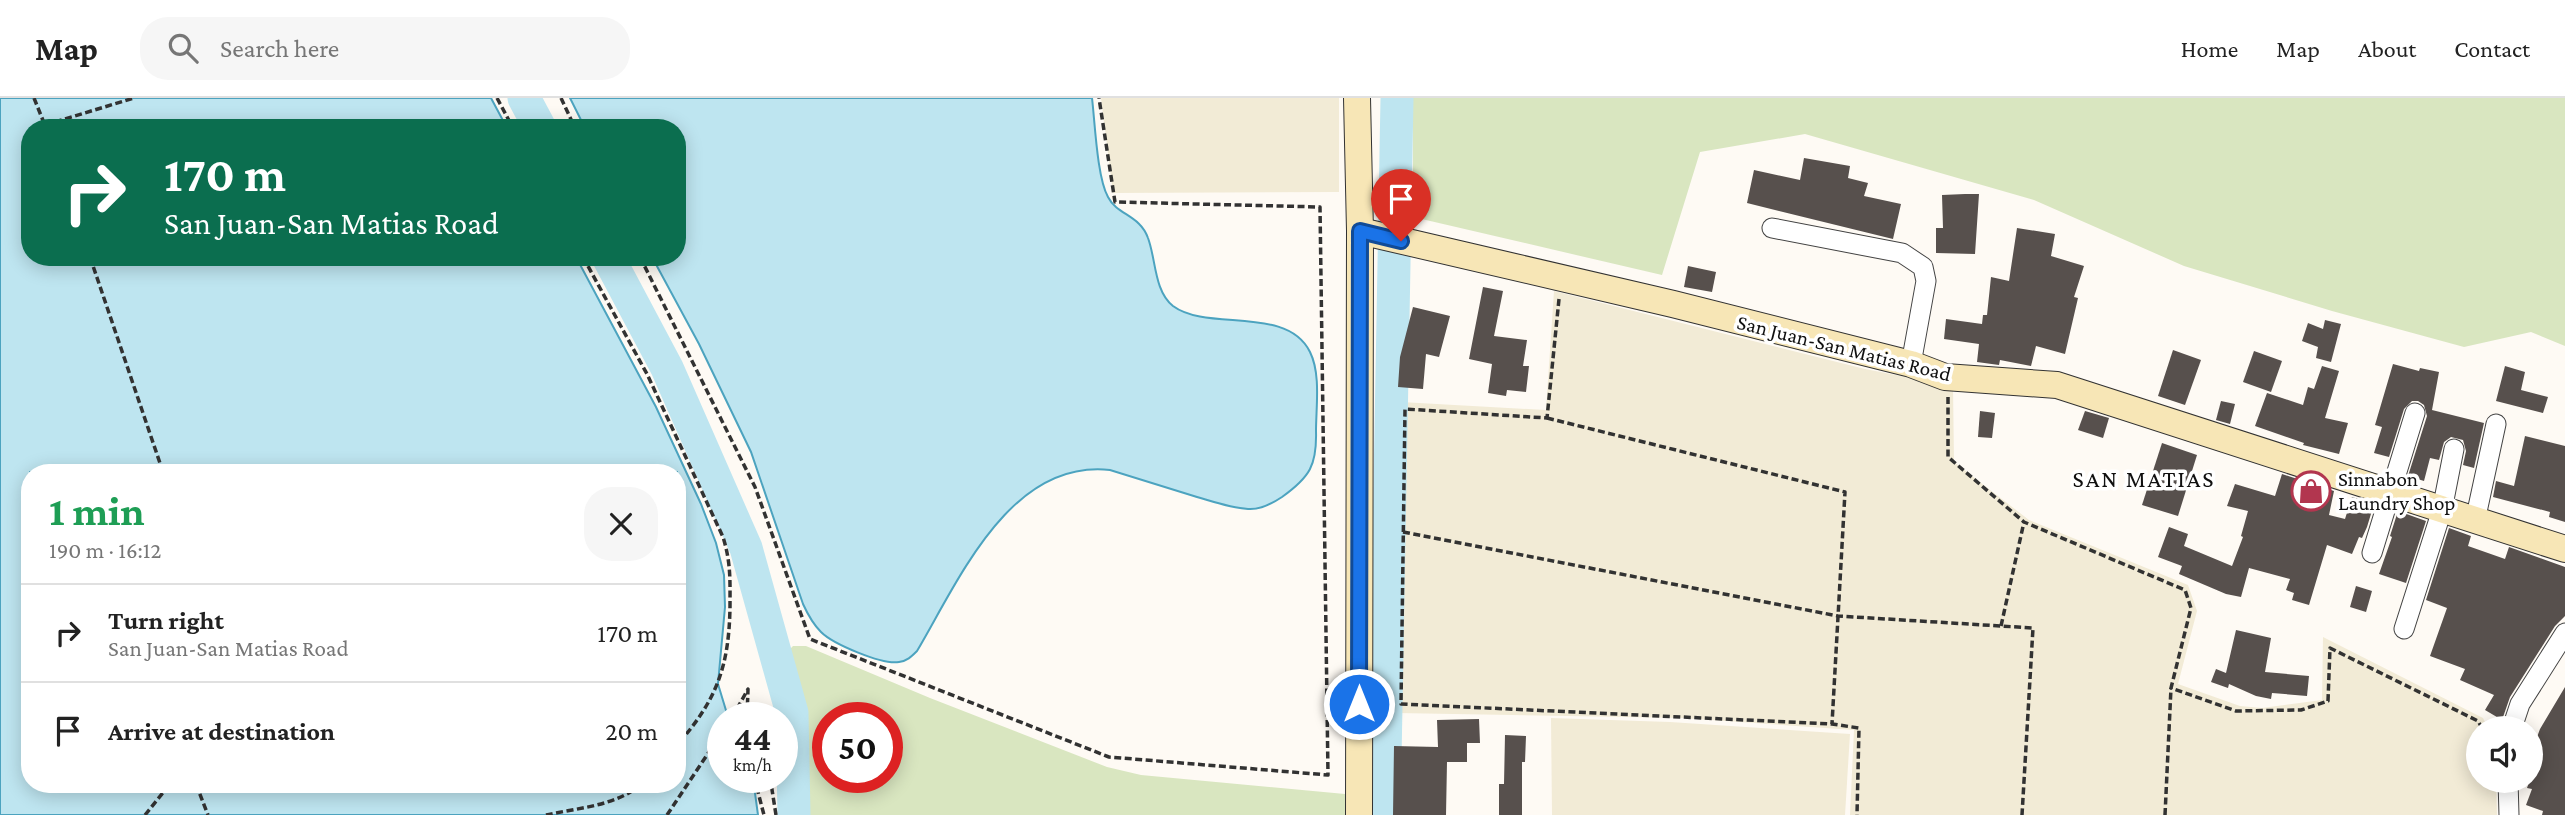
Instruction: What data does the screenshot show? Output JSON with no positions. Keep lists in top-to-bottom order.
{
  "streets": {
    "street": ["San Juan-San Matias Road"]
  },
  "districts": ["SAN MATIAS"],
  "places": {
    "shop": ["Sinnabon Laundry Shop"]
  },
  "page": {
    "header": "Map",
    "search": "Search here",
    "nav": [
      "Home",
      "Map",
      "About",
      "Contact"
    ],
    "turn": ["170 m", "San Juan-San Matias Road"],
    "heading": ["1 min", "190 m · 16:12"],
    "list": [
      {
        "name": "Turn right",
        "note": "San Juan-San Matias Road",
        "value": "170 m"
      },
      {
        "name": "Arrive at destination",
        "value": "20 m"
      }
    ],
    "speed": "44 km/h",
    "limit": "50"
  }
}
